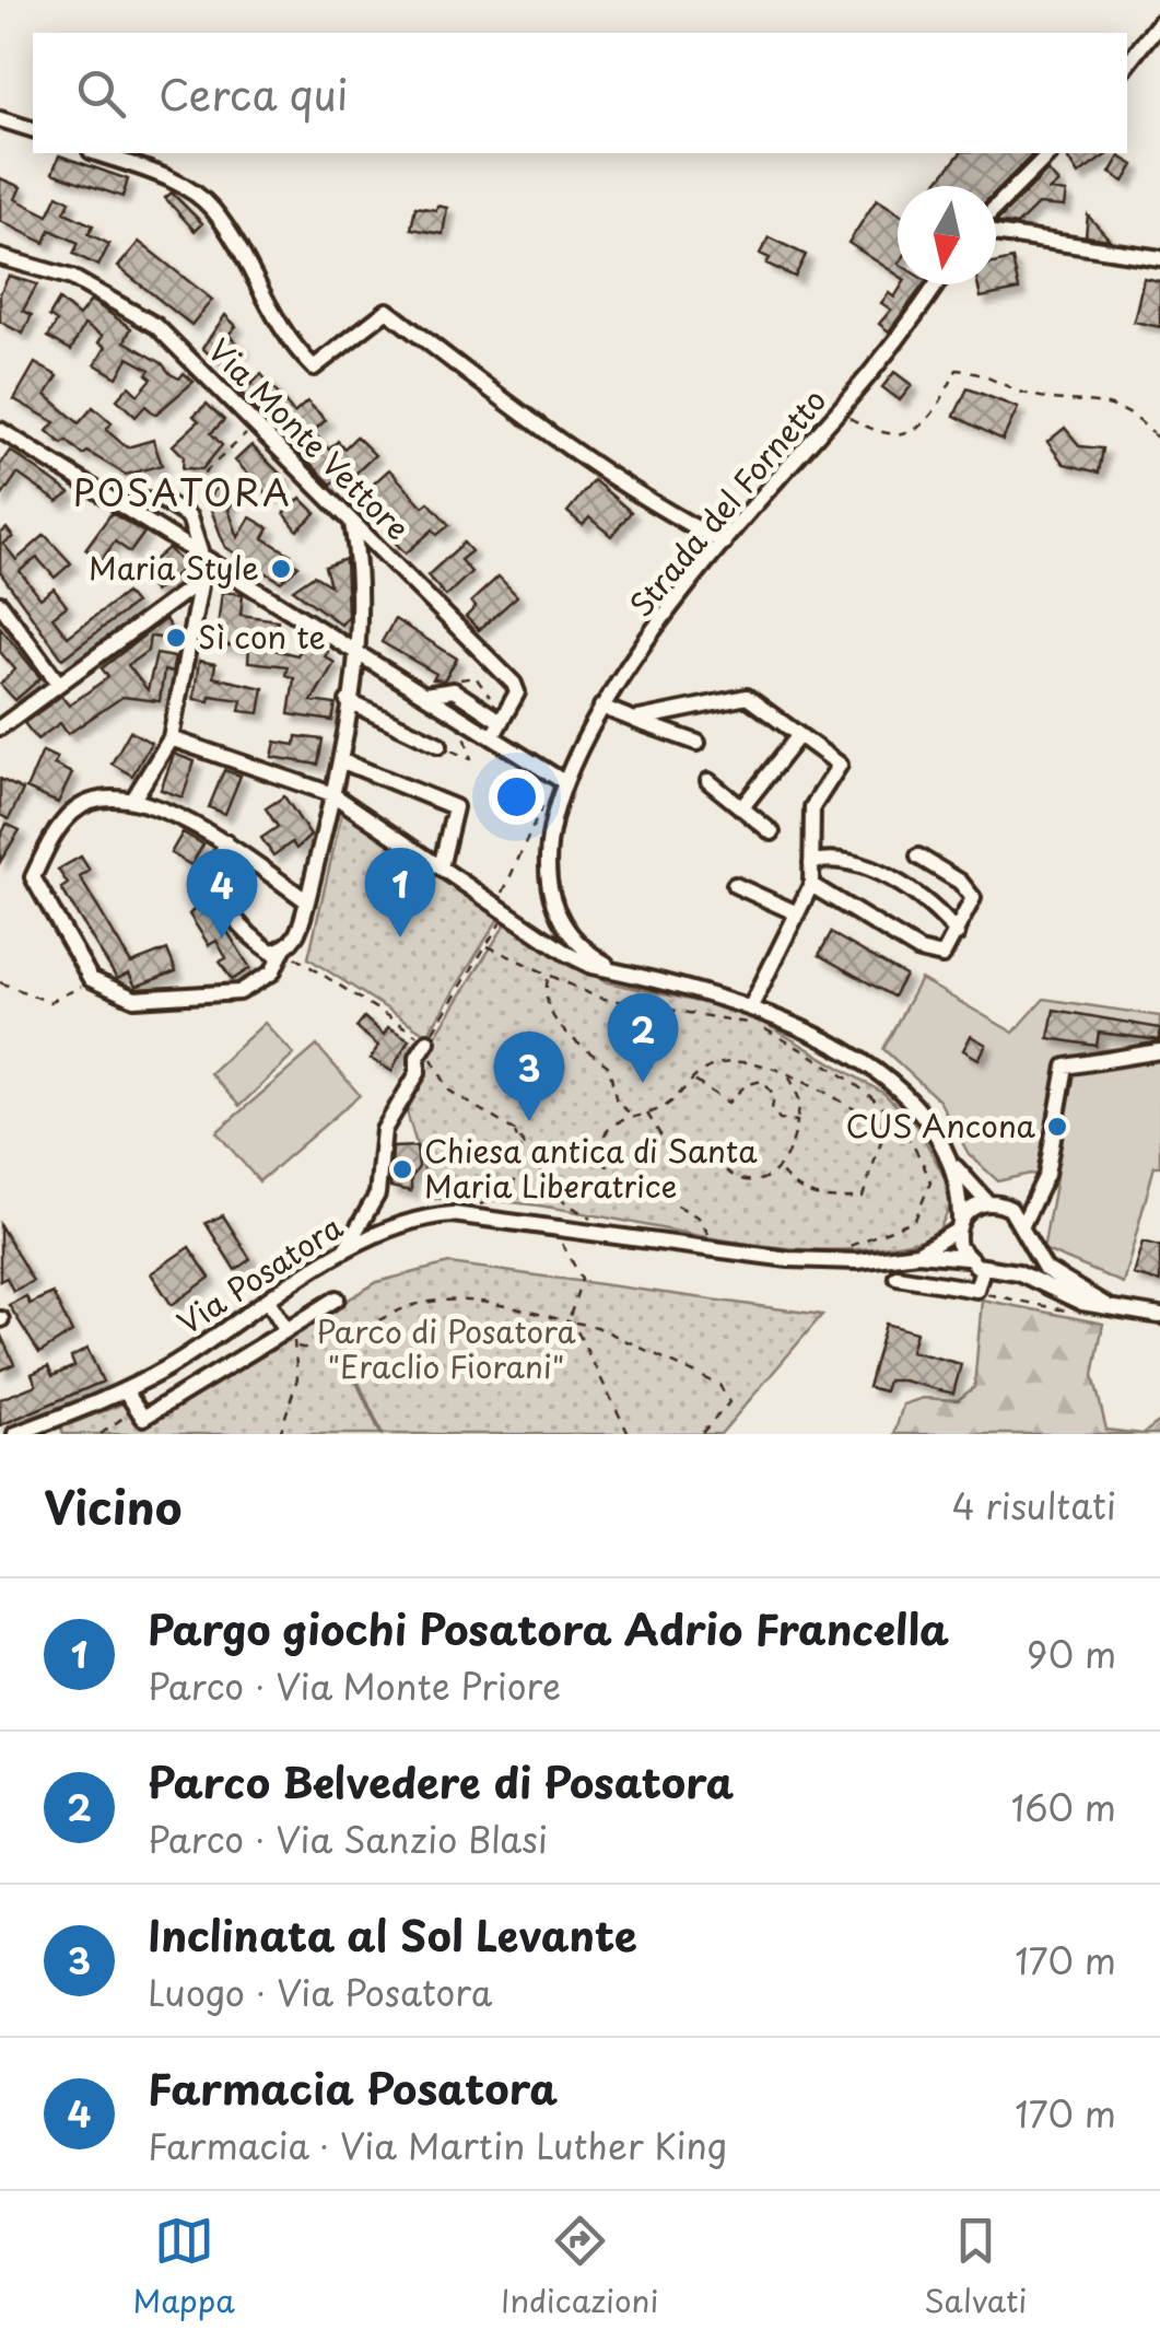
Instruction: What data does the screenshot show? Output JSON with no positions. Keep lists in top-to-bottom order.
{
  "streets": {
    "street": ["Via Monte Vettore", "Strada del Fornetto", "Via Posatora"]
  },
  "districts": ["POSATORA"],
  "parks": ["Parco di Posatora \"Eraclio Fiorani\""],
  "places": [
    "Maria Style",
    "Sì con te",
    "CUS Ancona",
    "Chiesa antica di Santa Maria Liberatrice"
  ],
  "north": "bottom",
  "page": {
    "search": "Cerca qui",
    "pins": [
      "1",
      "4",
      "2",
      "3"
    ],
    "heading": ["Vicino", "4 risultati"],
    "list": [
      {
        "mark": "1",
        "name": "Pargo giochi Posatora Adrio Francella",
        "note": "Parco · Via Monte Priore",
        "value": "90 m"
      },
      {
        "mark": "2",
        "name": "Parco Belvedere di Posatora",
        "note": "Parco · Via Sanzio Blasi",
        "value": "160 m"
      },
      {
        "mark": "3",
        "name": "Inclinata al Sol Levante",
        "note": "Luogo · Via Posatora",
        "value": "170 m"
      },
      {
        "mark": "4",
        "name": "Farmacia Posatora",
        "note": "Farmacia · Via Martin Luther King",
        "value": "170 m"
      }
    ],
    "nav": ["Mappa", "Indicazioni", "Salvati"]
  }
}
